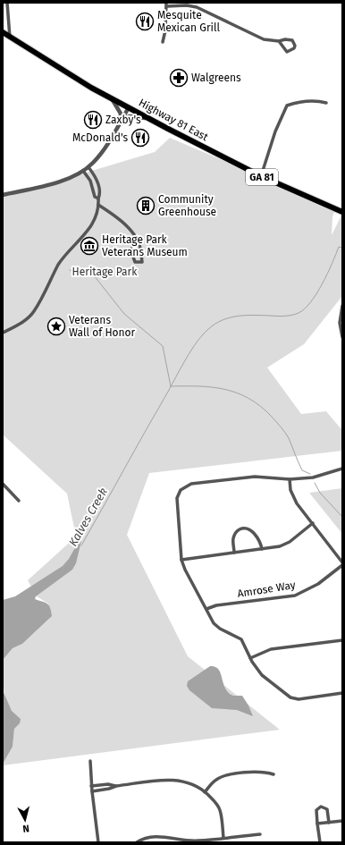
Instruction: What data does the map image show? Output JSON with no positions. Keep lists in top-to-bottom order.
{
  "streets": {
    "main road": ["Highway 81 East", "GA 81"],
    "street": ["Amrose Way"]
  },
  "water": ["Kalves Creek"],
  "parks": ["Heritage Park"],
  "places": {
    "restaurant": ["Mesquite Mexican Grill", "Zaxby's", "McDonald's"],
    "pharmacy": ["Walgreens"],
    "building": ["Community Greenhouse"],
    "museum": ["Heritage Park Veterans Museum"],
    "place": ["Veterans Wall of Honor"]
  },
  "north": "bottom"
}
